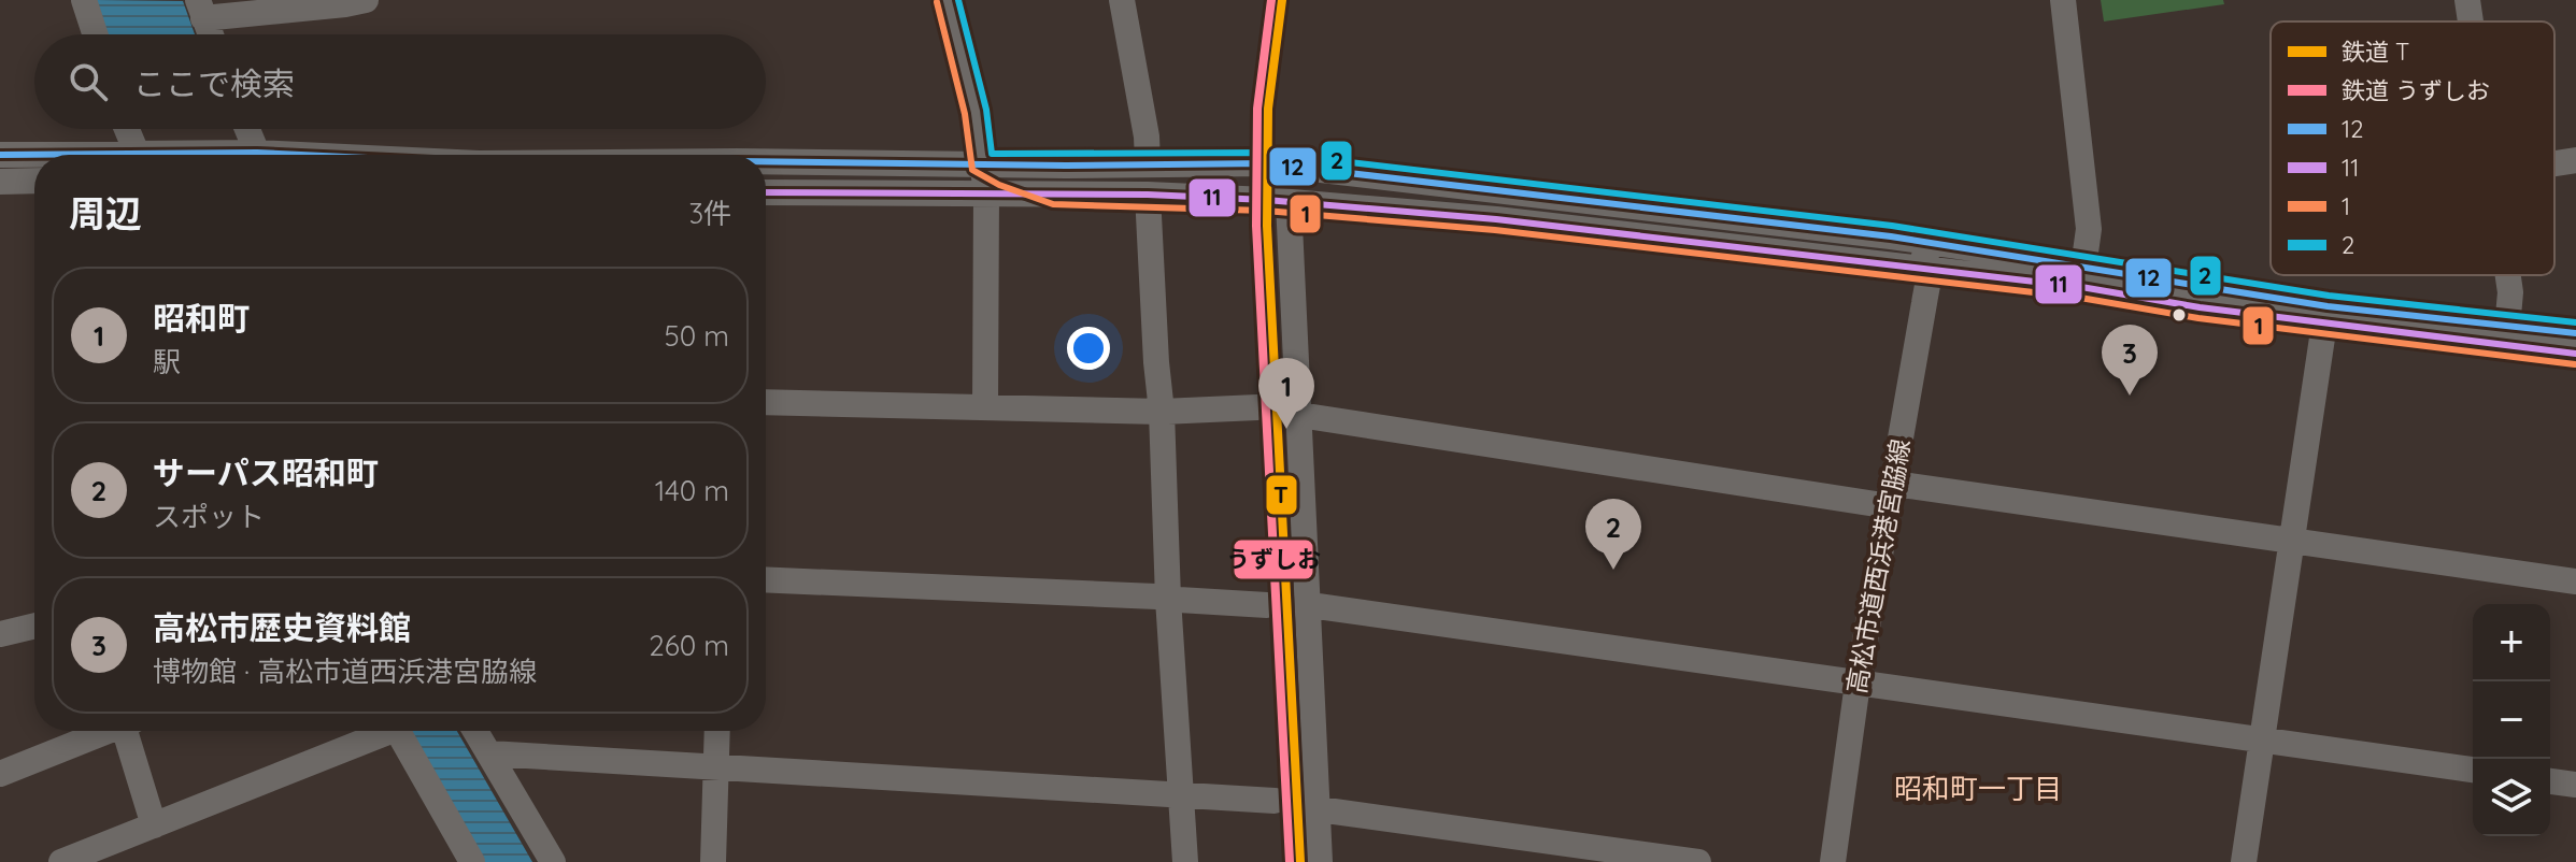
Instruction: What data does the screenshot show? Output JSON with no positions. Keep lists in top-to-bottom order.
{
  "streets": {
    "street": ["高松市道西浜港宮脇線"]
  },
  "districts": ["昭和町一丁目"],
  "lines": [
    "rail line T",
    "rail line うずしお",
    "transit line 2",
    "transit line 1",
    "transit line 12",
    "transit line 11"
  ],
  "legend": [
    "鉄道 T",
    "鉄道 うずしお",
    "12",
    "11",
    "1",
    "2"
  ],
  "page": {
    "search": "ここで検索",
    "heading": ["周辺", "3件"],
    "list": [
      {
        "mark": "1",
        "name": "昭和町",
        "note": "駅",
        "value": "50 m"
      },
      {
        "mark": "2",
        "name": "サーパス昭和町",
        "note": "スポット",
        "value": "140 m"
      },
      {
        "mark": "3",
        "name": "高松市歴史資料館",
        "note": "博物館 · 高松市道西浜港宮脇線",
        "value": "260 m"
      }
    ],
    "pins": ["3", "1", "2"],
    "map_buttons": ["+", "−"]
  }
}
